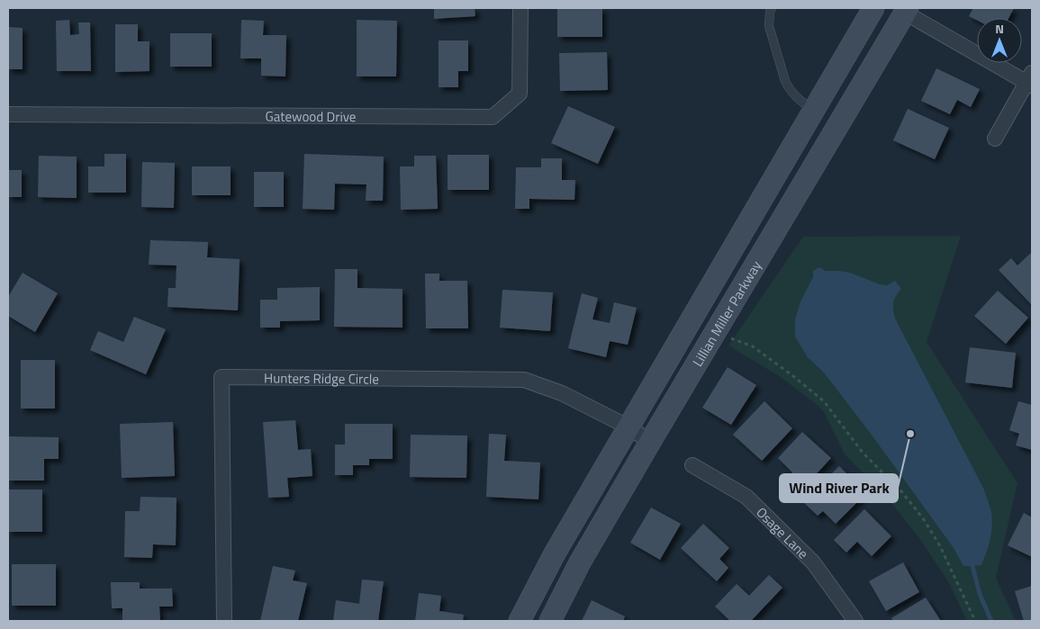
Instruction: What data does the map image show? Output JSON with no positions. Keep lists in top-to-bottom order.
{
  "streets": {
    "main road": ["Lillian Miller Parkway"],
    "street": ["Gatewood Drive", "Hunters Ridge Circle", "Osage Lane"]
  },
  "crossings": [
    ["Lillian Miller Parkway", "Hunters Ridge Circle"]
  ],
  "places": ["Wind River Park"],
  "north": "top"
}
